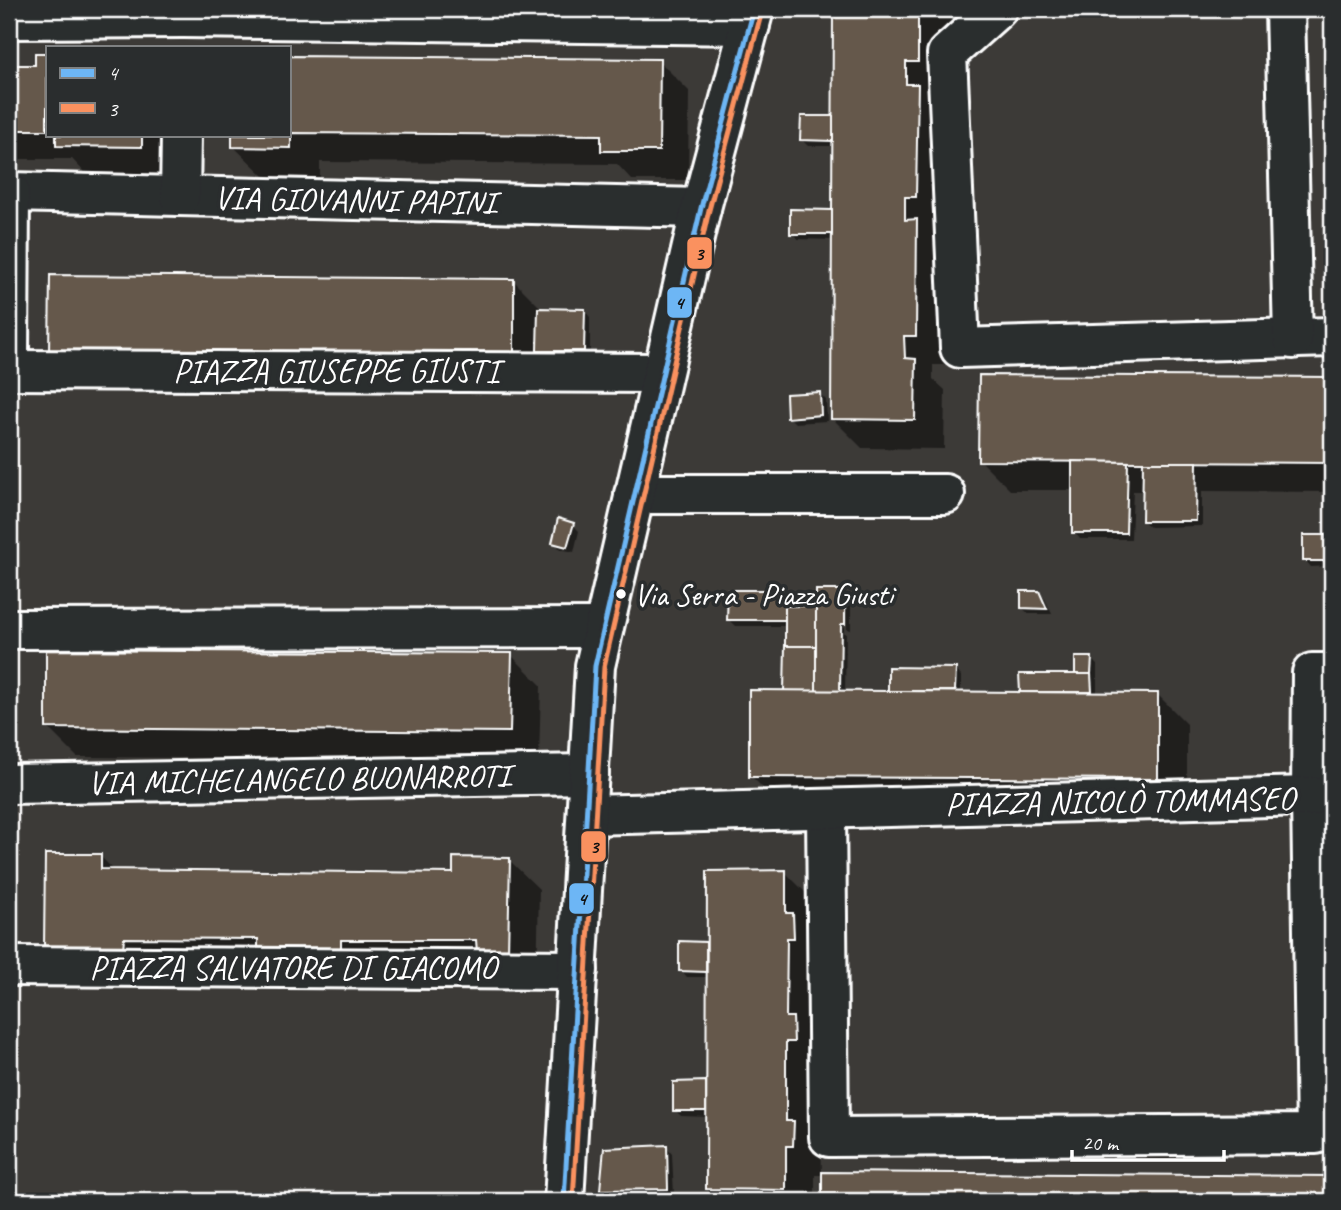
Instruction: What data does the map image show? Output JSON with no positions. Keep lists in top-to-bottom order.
{
  "streets": {
    "street": [
      "VIA GIOVANNI PAPINI",
      "PIAZZA GIUSEPPE GIUSTI",
      "VIA MICHELANGELO BUONARROTI",
      "PIAZZA NICOLÒ TOMMASEO",
      "PIAZZA SALVATORE DI GIACOMO"
    ]
  },
  "places": ["Via Serra - Piazza Giusti"],
  "lines": ["transit line 4", "transit line 3"],
  "legend": ["4", "3"],
  "scale_bar": "20 m"
}
